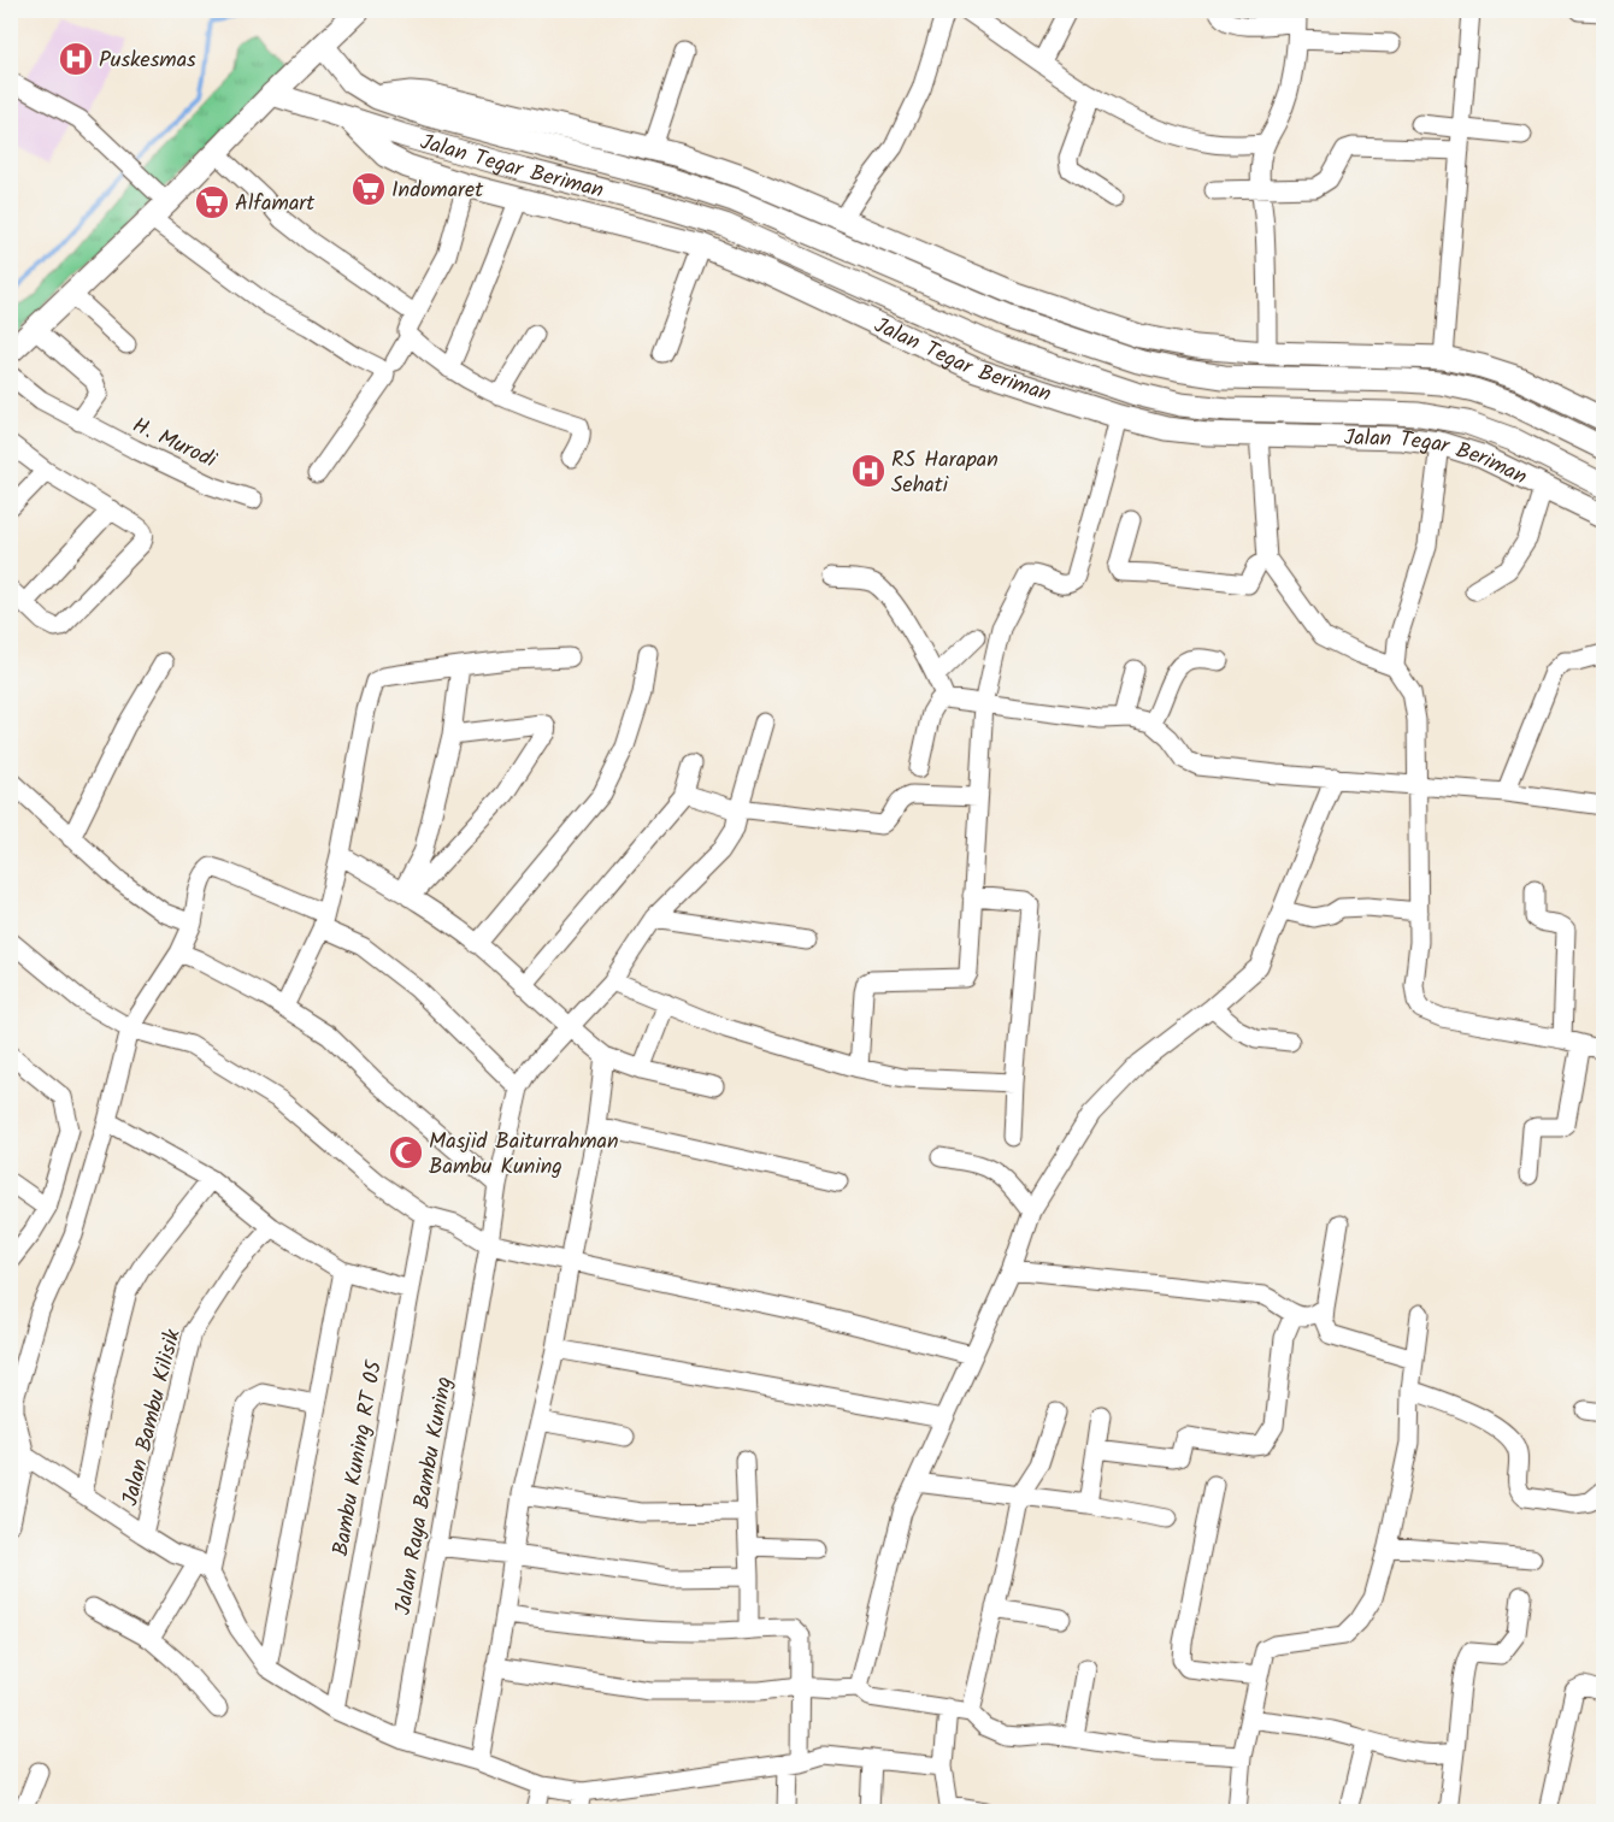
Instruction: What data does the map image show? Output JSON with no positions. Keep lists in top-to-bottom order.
{
  "streets": {
    "main road": ["Jalan Tegar Beriman"],
    "street": [
      "H. Murodi",
      "Jalan Bambu Kilisik",
      "Bambu Kuning RT 05",
      "Jalan Raya Bambu Kuning"
    ]
  },
  "places": {
    "hospital": ["Puskesmas", "RS Harapan Sehati"],
    "supermarket": ["Indomaret", "Alfamart"],
    "mosque": ["Masjid Baiturrahman Bambu Kuning"]
  }
}
